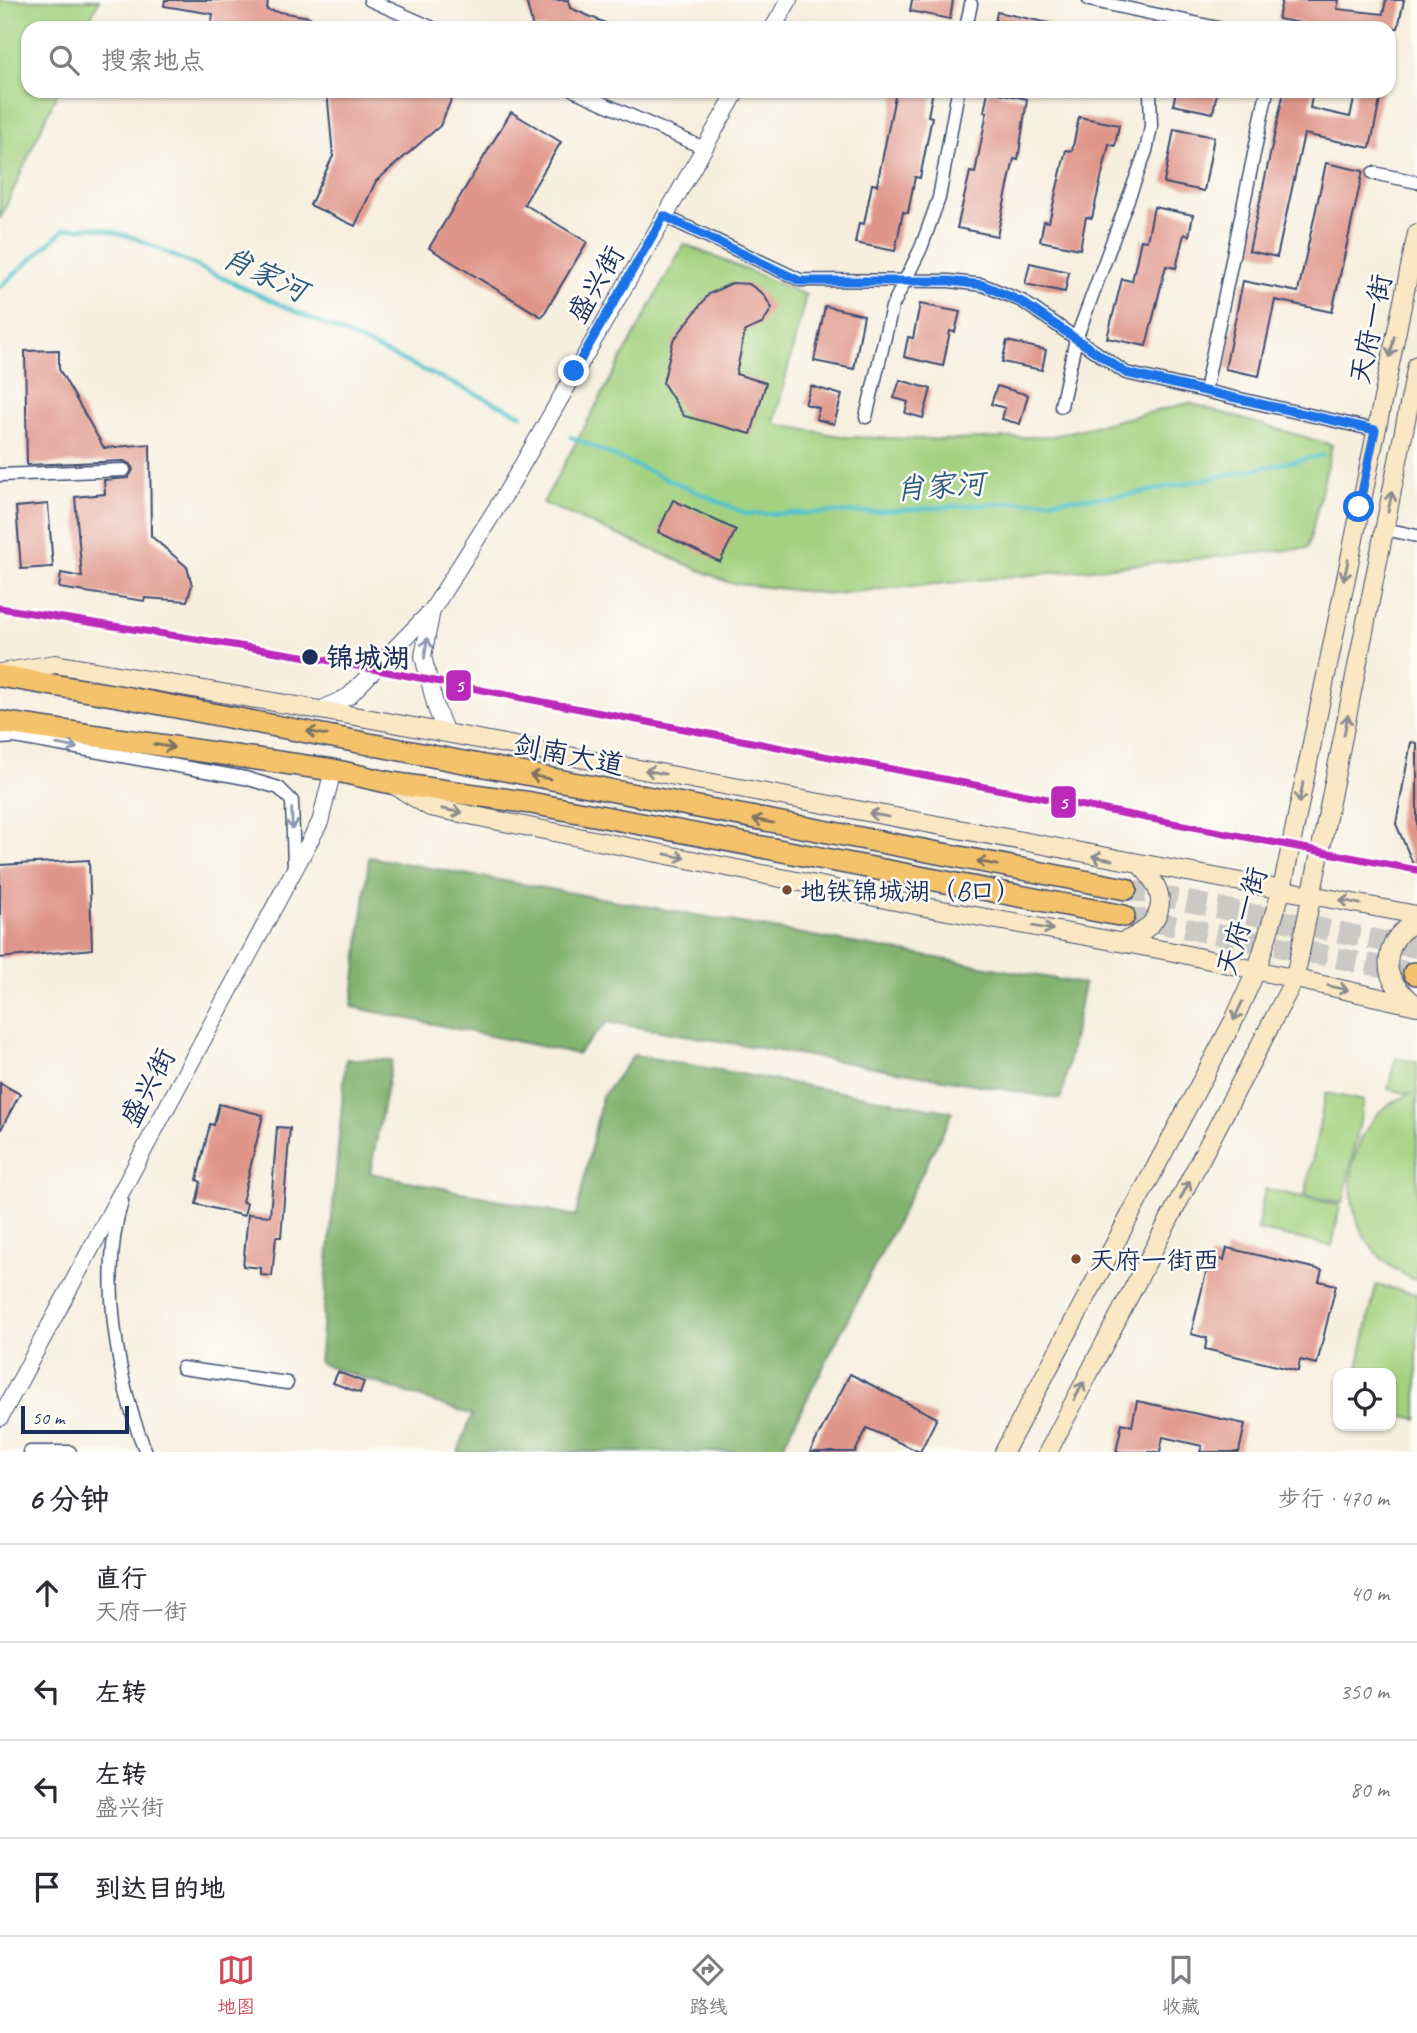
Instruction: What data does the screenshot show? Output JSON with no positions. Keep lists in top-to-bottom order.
{
  "streets": {
    "highway": ["剑南大道"],
    "main road": ["天府一街"],
    "street": ["盛兴街"]
  },
  "crossings": [
    ["盛兴街", "剑南大道"]
  ],
  "water": ["肖家河"],
  "places": ["锦城湖", "地铁锦城湖（B口）", "天府一街西"],
  "lines": ["transit line 5"],
  "scale_bar": "50 m",
  "page": {
    "search": "搜索地点",
    "scale": "50 m",
    "heading": ["6 分钟", "步行 · 470 m"],
    "list": [
      ["直行", "天府一街", "40 m"],
      ["左转", "350 m"],
      ["左转", "盛兴街", "80 m"],
      "到达目的地"
    ],
    "nav": ["地图", "路线", "收藏"]
  }
}
